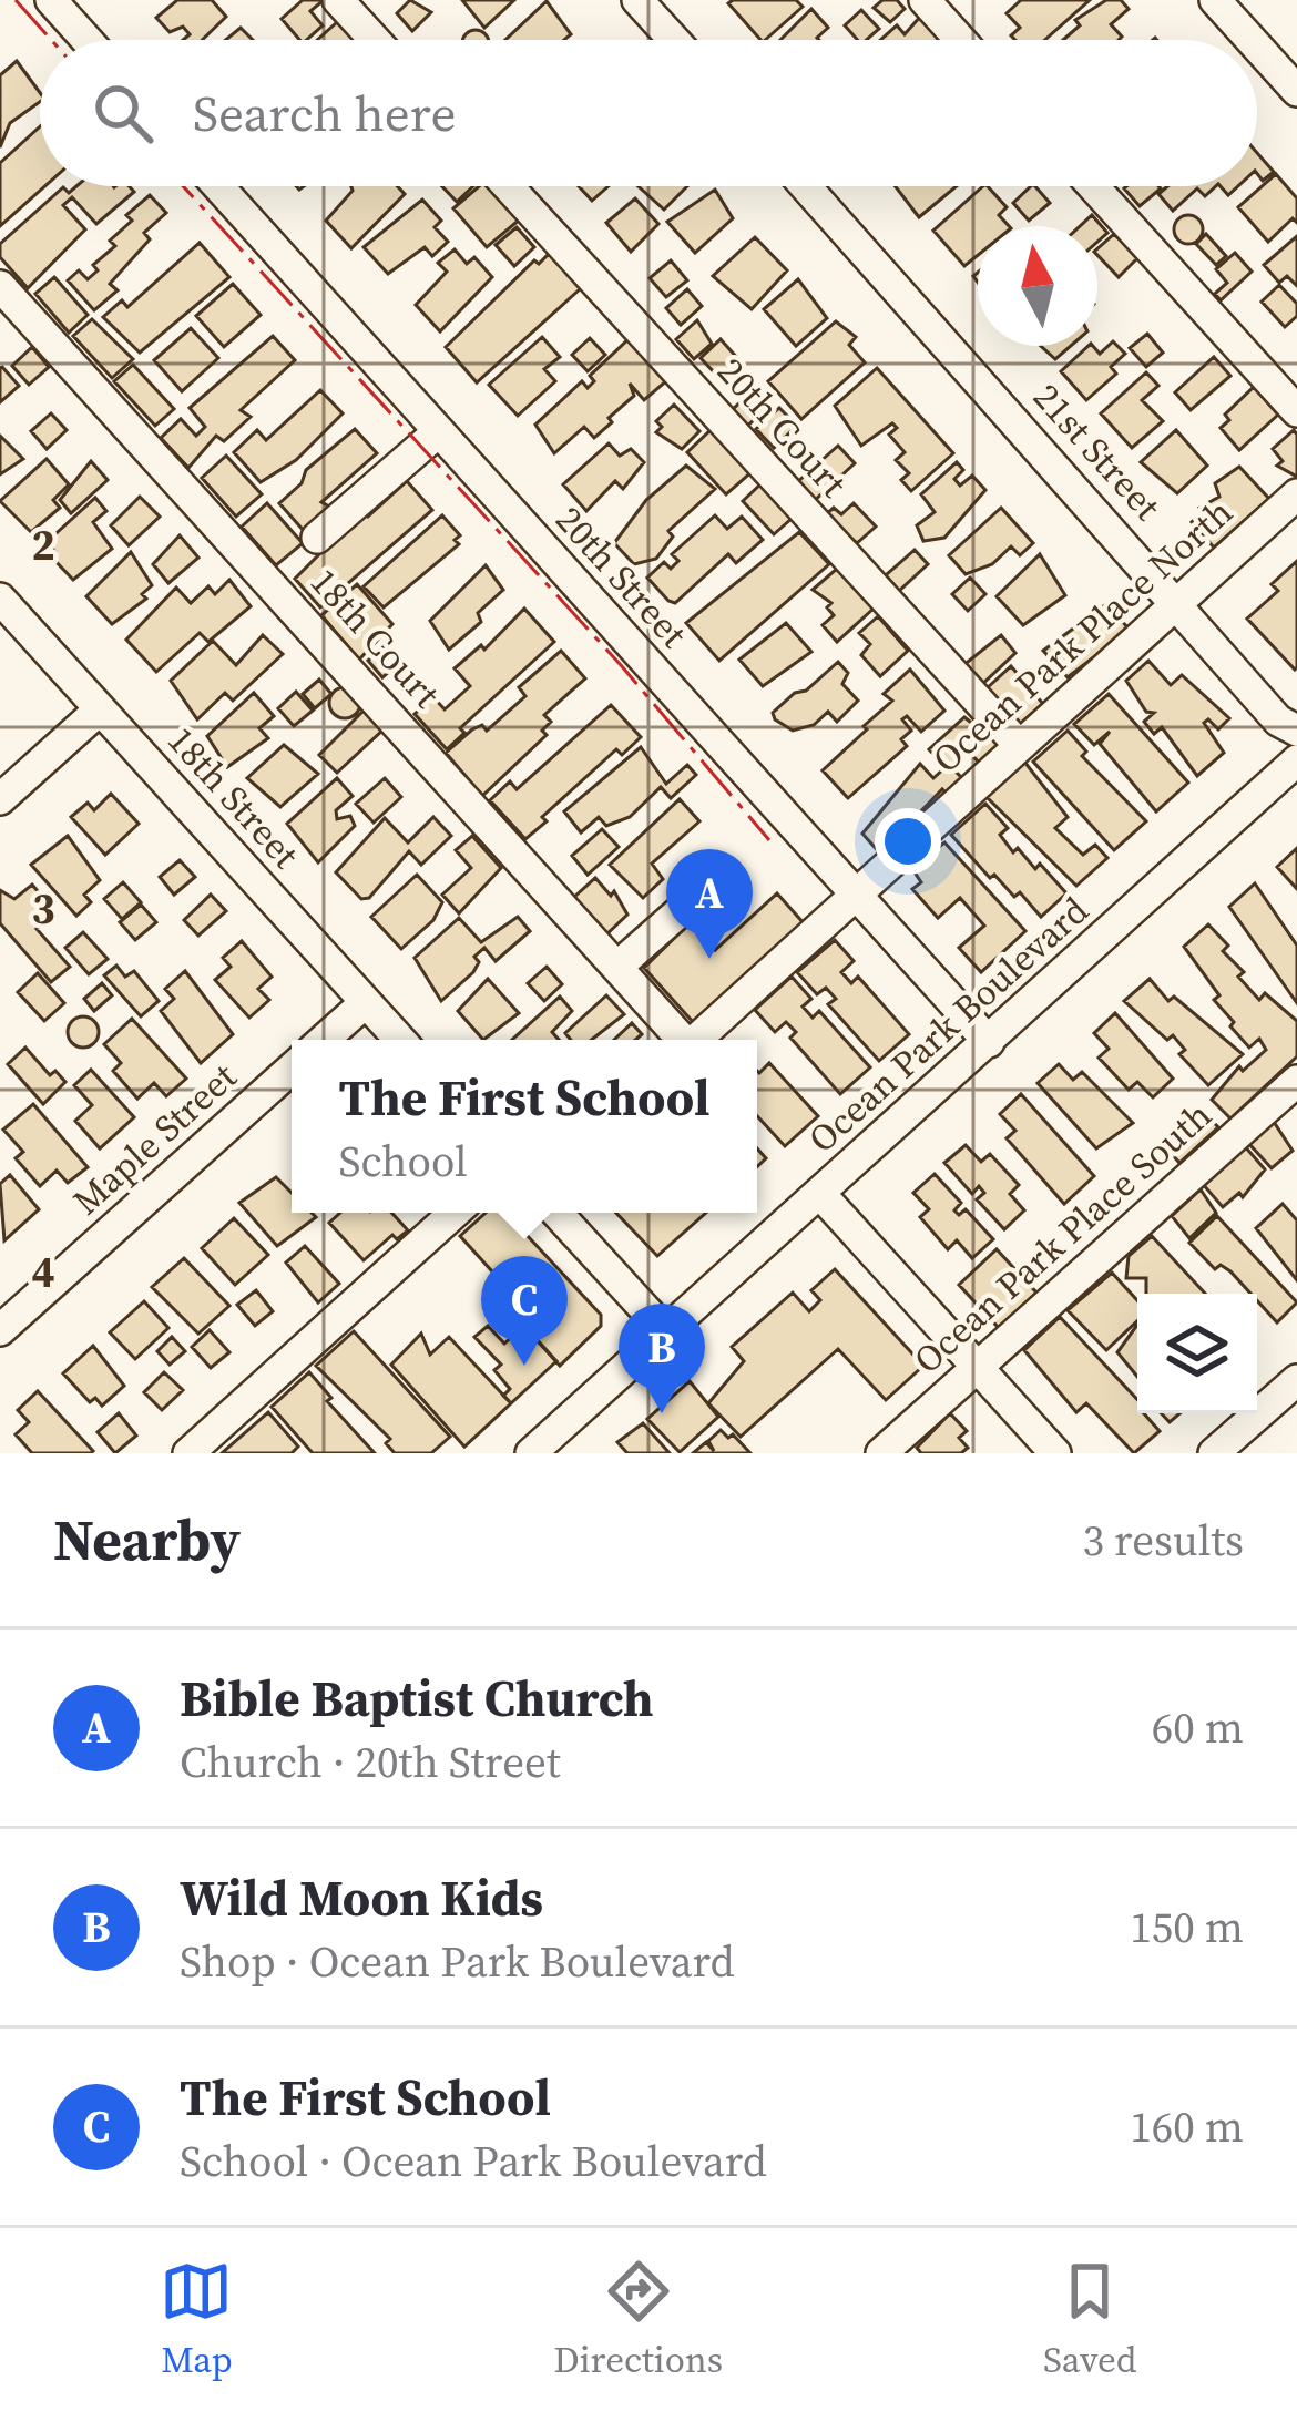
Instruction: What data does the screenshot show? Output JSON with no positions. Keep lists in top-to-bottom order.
{
  "streets": {
    "street": [
      "20th Court",
      "21st Street",
      "20th Street",
      "Ocean Park Place North",
      "18th Court",
      "18th Street",
      "Ocean Park Boulevard",
      "Maple Street",
      "Ocean Park Place South"
    ]
  },
  "crossings": [
    ["20th Court", "Ocean Park Place North"],
    ["21st Street", "Ocean Park Place North"],
    ["20th Street", "Ocean Park Place North"],
    ["20th Street", "Ocean Park Boulevard"]
  ],
  "north": "top",
  "page": {
    "search": "Search here",
    "pins": ["A", "C", "B"],
    "popup": ["The First School", "School"],
    "heading": ["Nearby", "3 results"],
    "list": [
      {
        "mark": "A",
        "name": "Bible Baptist Church",
        "note": "Church · 20th Street",
        "value": "60 m"
      },
      {
        "mark": "B",
        "name": "Wild Moon Kids",
        "note": "Shop · Ocean Park Boulevard",
        "value": "150 m"
      },
      {
        "mark": "C",
        "name": "The First School",
        "note": "School · Ocean Park Boulevard",
        "value": "160 m"
      }
    ],
    "nav": ["Map", "Directions", "Saved"]
  },
  "grid": {
    "rows": ["2", "3", "4"]
  }
}
